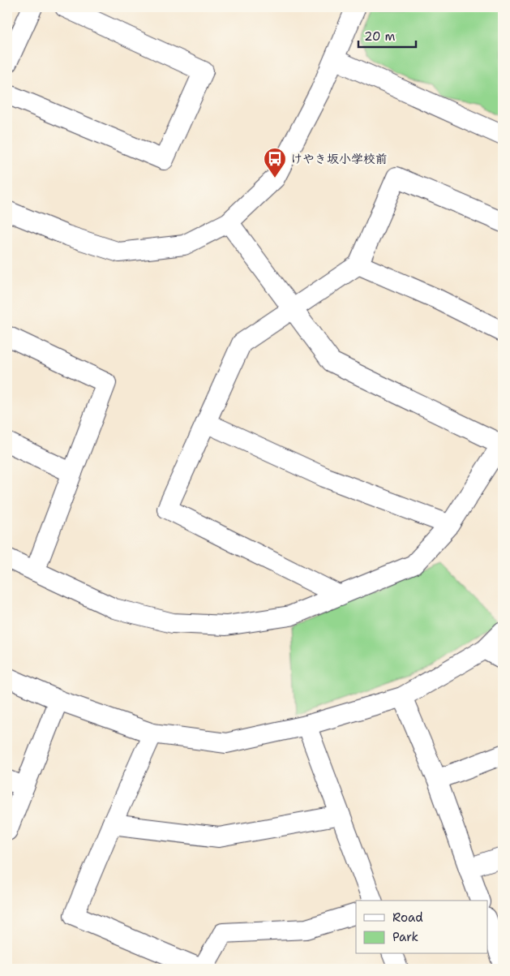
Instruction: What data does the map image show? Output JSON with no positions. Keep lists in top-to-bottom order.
{
  "places": {
    "bus stop": ["けやき坂小学校前"]
  },
  "legend": ["Road", "Park"],
  "scale_bar": "20 m"
}
